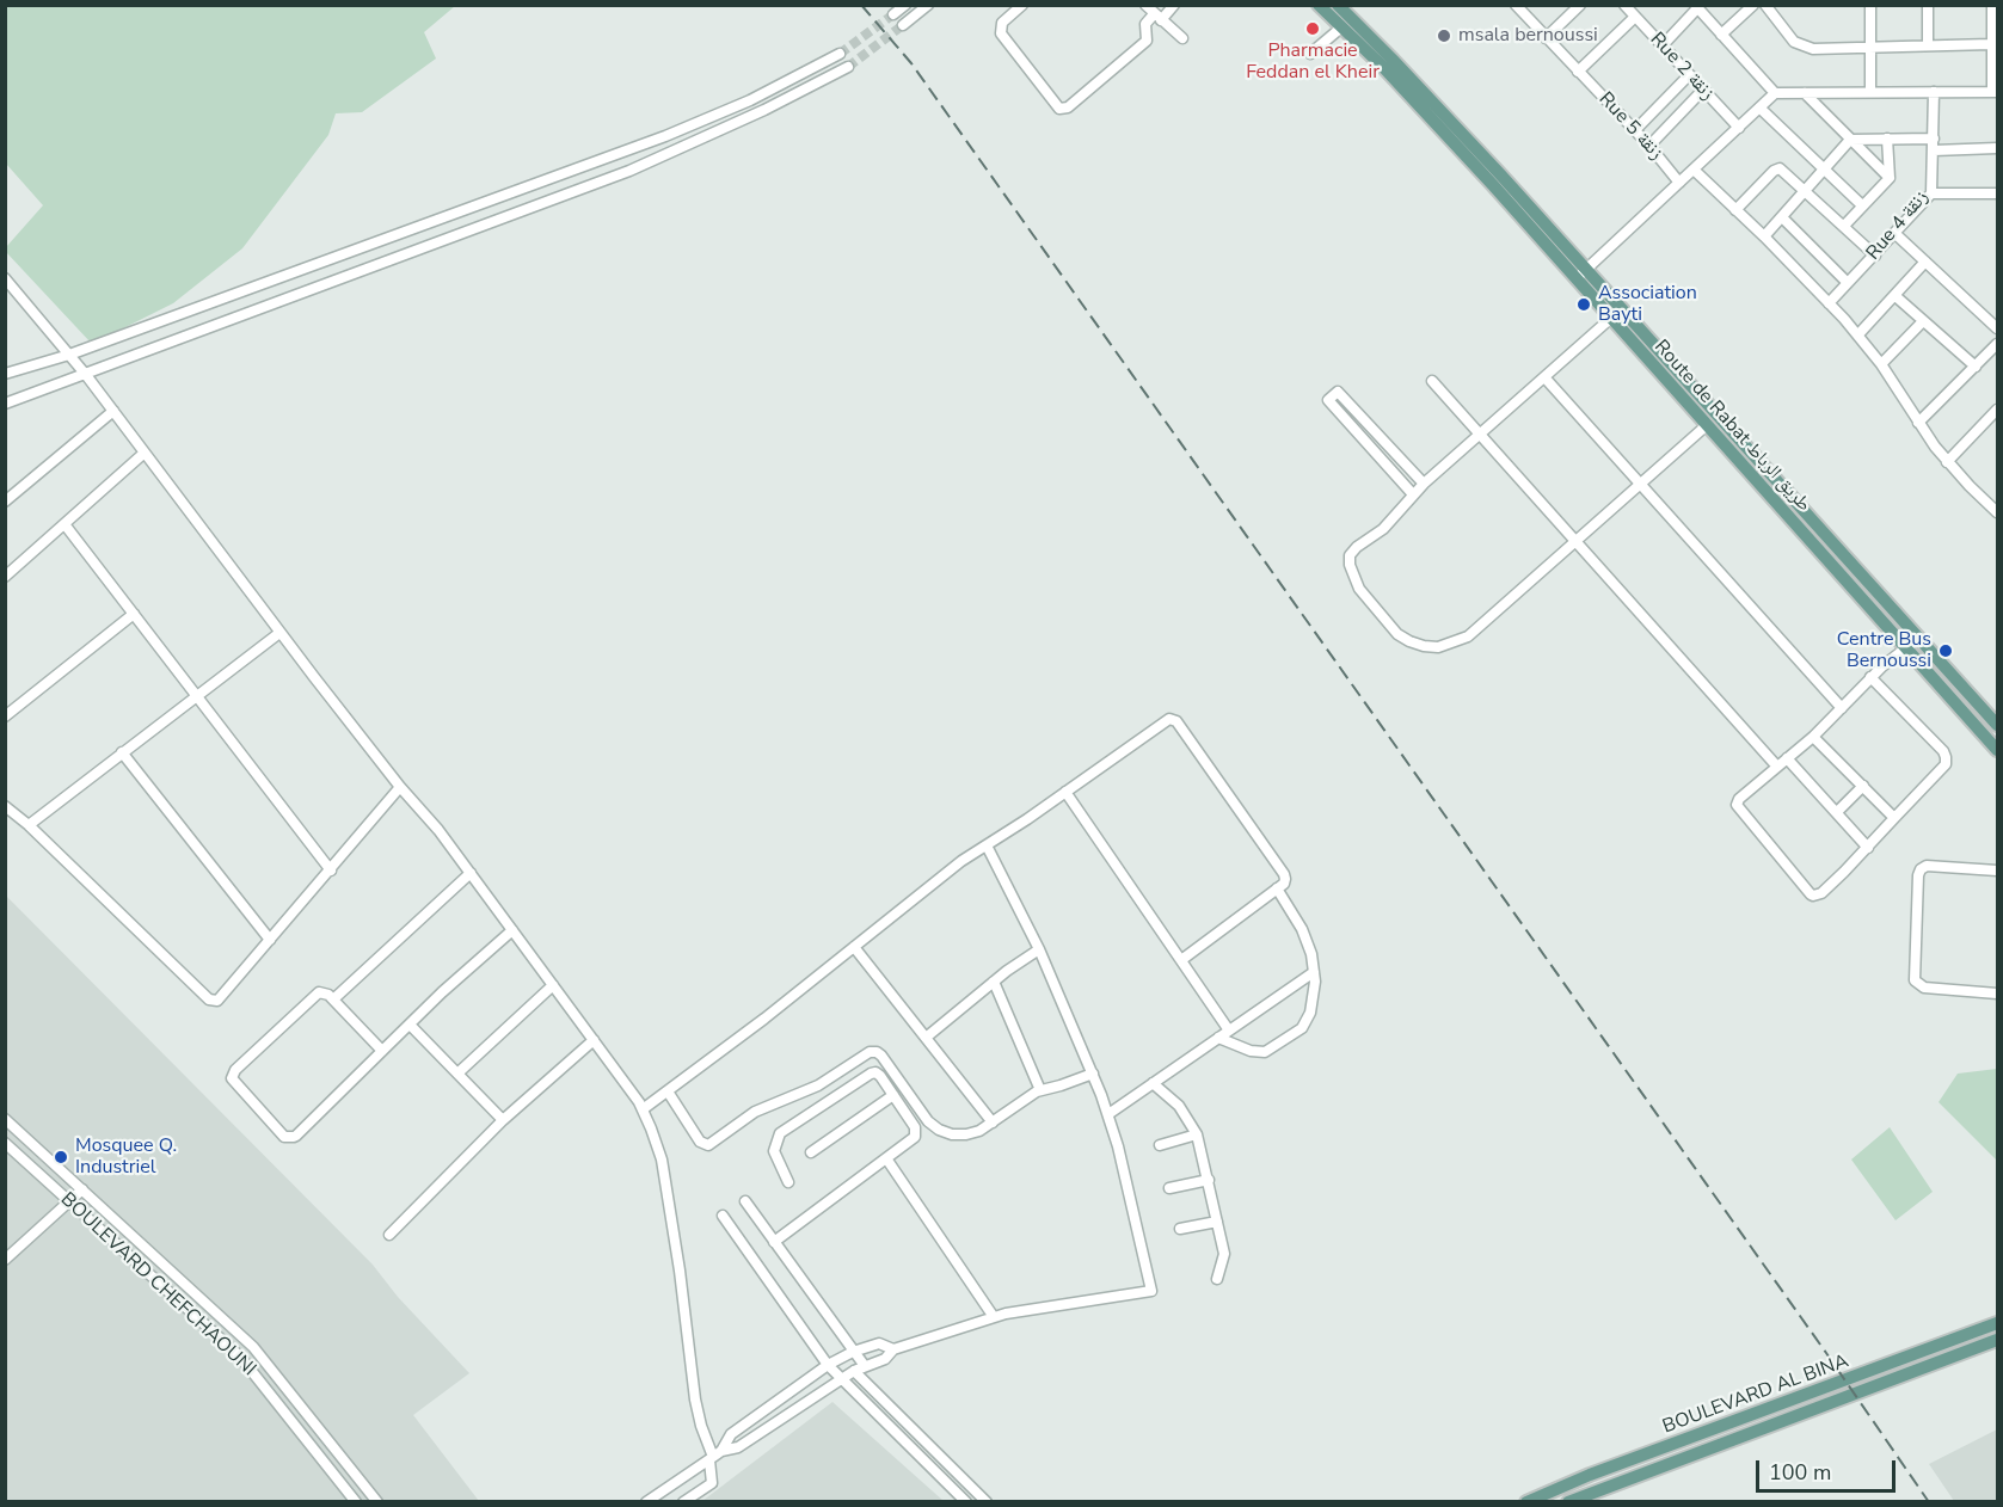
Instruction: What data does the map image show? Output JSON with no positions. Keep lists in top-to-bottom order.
{
  "streets": {
    "main road": ["Route de Rabat طريق الرباط", "BOULEVARD AL BINA"],
    "street": [
      "Rue 2 زنقة",
      "Rue 5 زنقة",
      "Rue 4 زنقة",
      "BOULEVARD CHEFCHAOUNI"
    ]
  },
  "places": [
    "Pharmacie Feddan el Kheir",
    "msala bernoussi",
    "Association Bayti",
    "Centre Bus Bernoussi",
    "Mosquee Q. Industriel"
  ],
  "scale_bar": "100 m"
}
